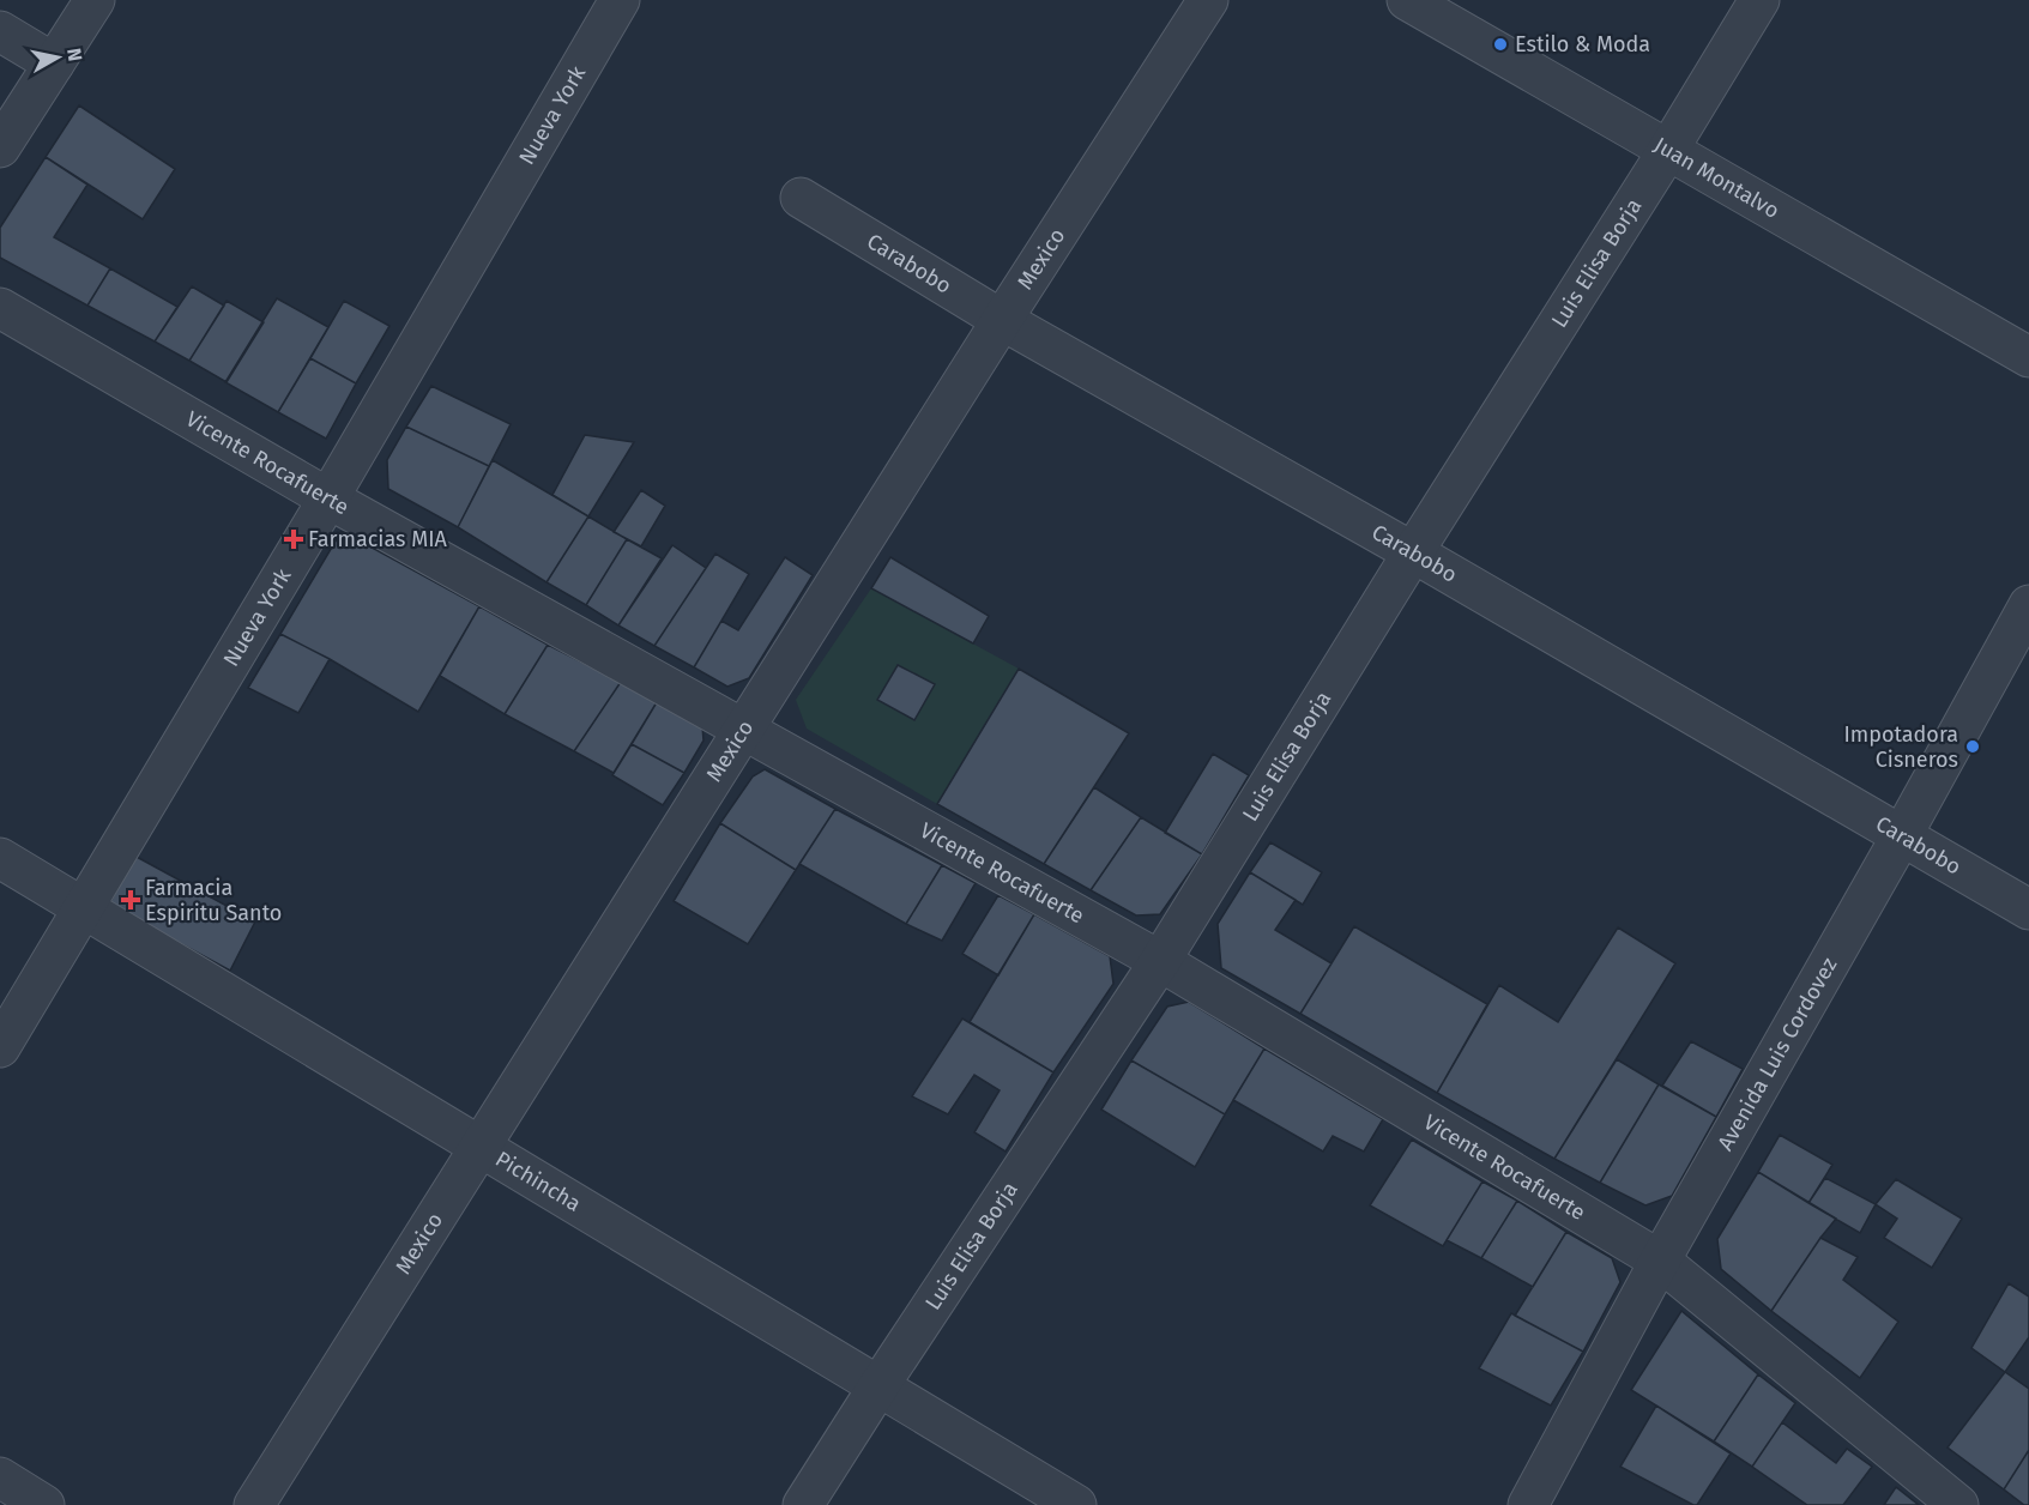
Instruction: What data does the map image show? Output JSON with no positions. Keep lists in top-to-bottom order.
{
  "streets": {
    "street": [
      "Nueva York",
      "Juan Montalvo",
      "Mexico",
      "Luis Elisa Borja",
      "Carabobo",
      "Vicente Rocafuerte",
      "Avenida Luis Cordovez",
      "Pichincha"
    ]
  },
  "crossings": [
    ["Nueva York", "Vicente Rocafuerte"],
    ["Nueva York", "Pichincha"],
    ["Juan Montalvo", "Luis Elisa Borja"],
    ["Mexico", "Carabobo"],
    ["Mexico", "Vicente Rocafuerte"],
    ["Mexico", "Pichincha"],
    ["Luis Elisa Borja", "Carabobo"],
    ["Luis Elisa Borja", "Vicente Rocafuerte"],
    ["Luis Elisa Borja", "Pichincha"],
    ["Carabobo", "Avenida Luis Cordovez"],
    ["Vicente Rocafuerte", "Avenida Luis Cordovez"]
  ],
  "places": {
    "other": ["Estilo & Moda", "Impotadora Cisneros"],
    "health": ["Farmacias MIA", "Farmacia Espiritu Santo"]
  },
  "north": "right"
}
